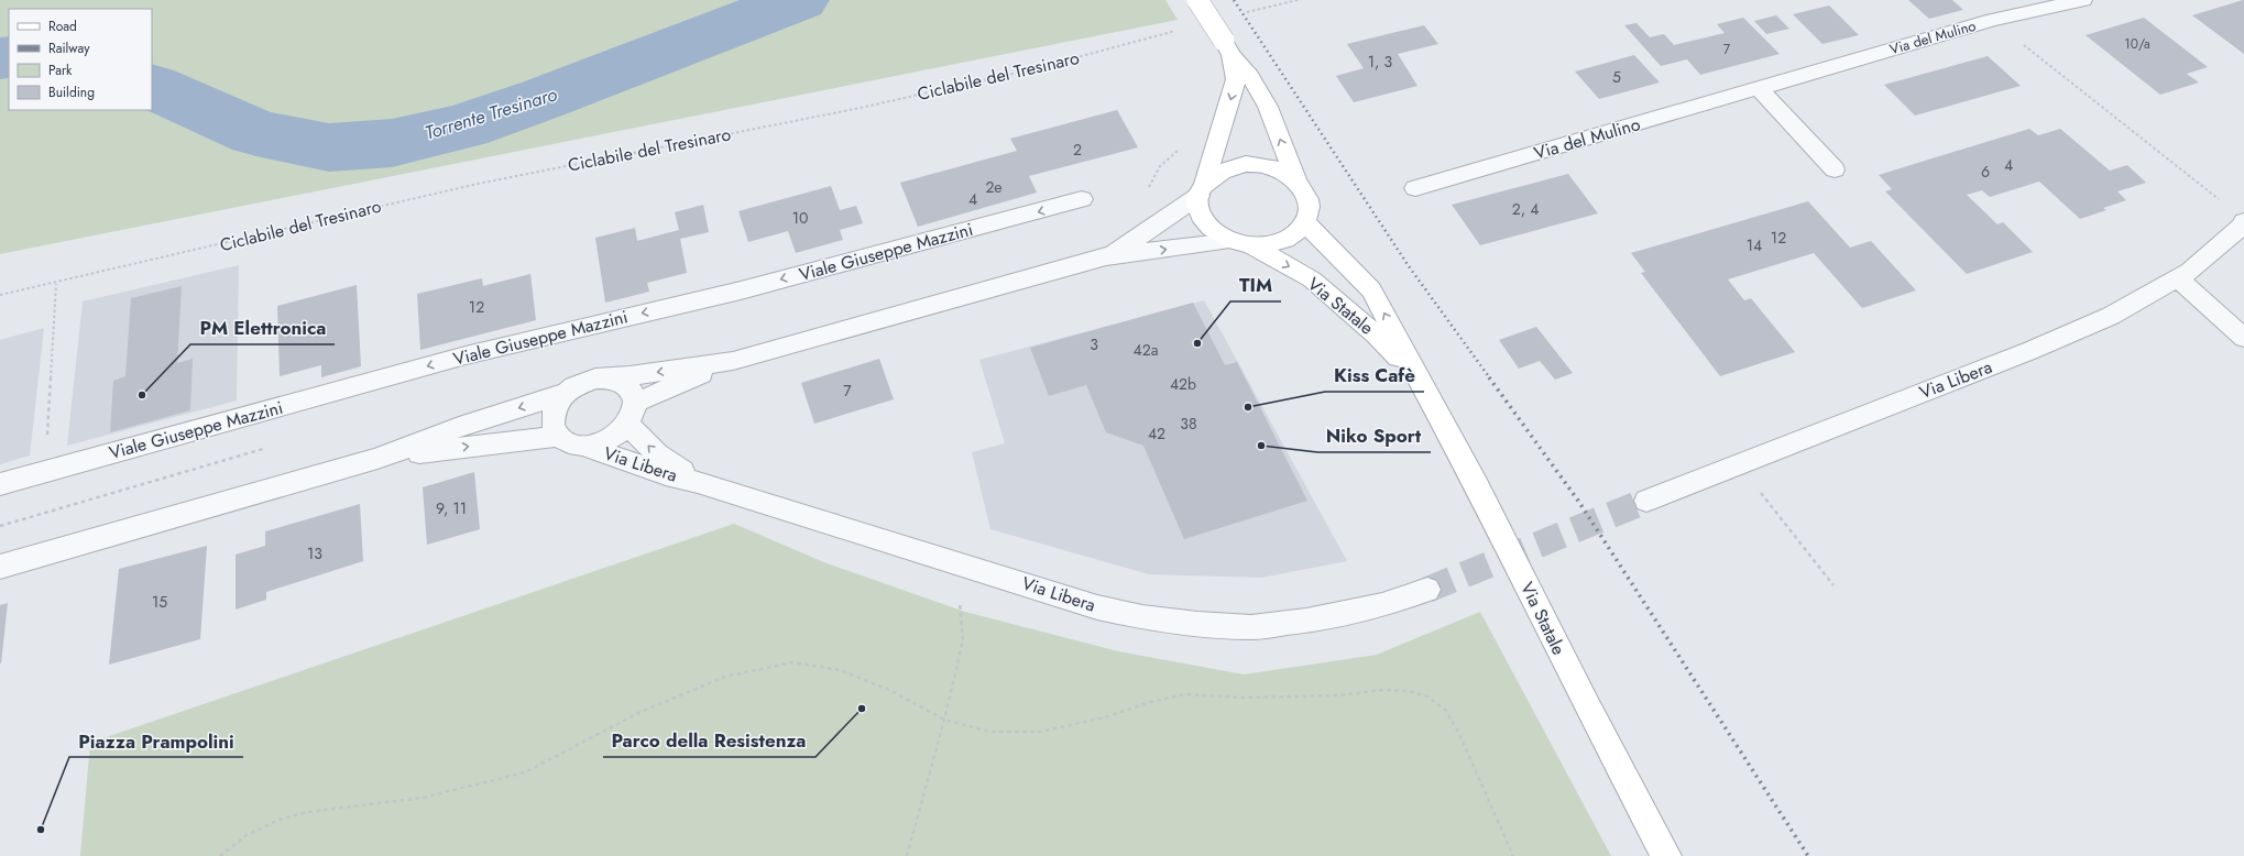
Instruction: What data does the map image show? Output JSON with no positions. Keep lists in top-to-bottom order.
{
  "streets": {
    "main road": ["Via Statale"],
    "street": ["Via del Mulino", "Viale Giuseppe Mazzini", "Via Libera"],
    "path": ["Ciclabile del Tresinaro"]
  },
  "water": ["Torrente Tresinaro"],
  "places": [
    "TIM",
    "PM Elettronica",
    "Kiss Cafè",
    "Niko Sport",
    "Parco della Resistenza",
    "Piazza Prampolini"
  ],
  "house_numbers": [
    "10/a",
    "7",
    "1, 3",
    "5",
    "2",
    "4",
    "6",
    "2e",
    "4",
    "2, 4",
    "10",
    "12",
    "14",
    "12",
    "3",
    "42a",
    "42b",
    "7",
    "38",
    "42",
    "9, 11",
    "13",
    "15"
  ],
  "legend": [
    "Road",
    "Railway",
    "Park",
    "Building"
  ]
}
